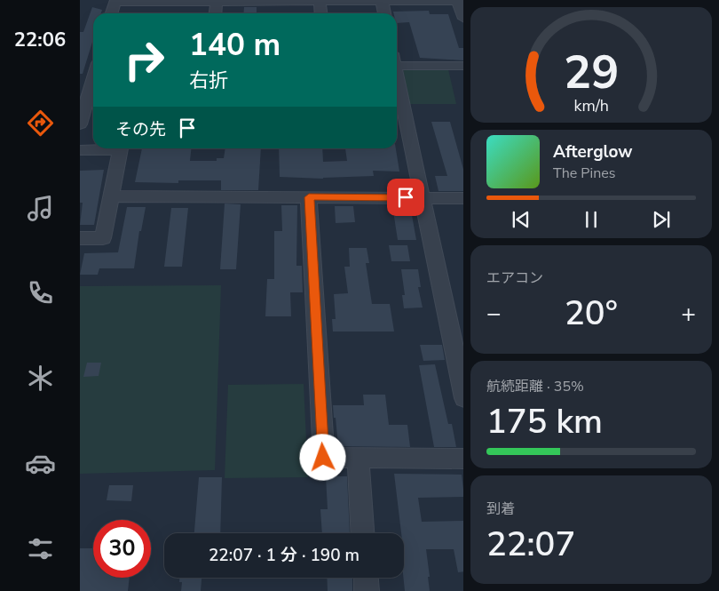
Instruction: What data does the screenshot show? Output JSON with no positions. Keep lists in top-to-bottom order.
{
  "page": {
    "tabs": "22:06",
    "turn": ["140 m", "右折"],
    "then": "その先",
    "song": ["Afterglow", "The Pines"],
    "tile": [
      "エアコン",
      ["航続距離 · 35%", "175 km"],
      ["到着", "22:07"]
    ],
    "heat": ["−", "20°", "+"],
    "limit": "30",
    "trip": "22:07 · 1 分 · 190 m",
    "gauge": ["29", "km/h"]
  }
}
